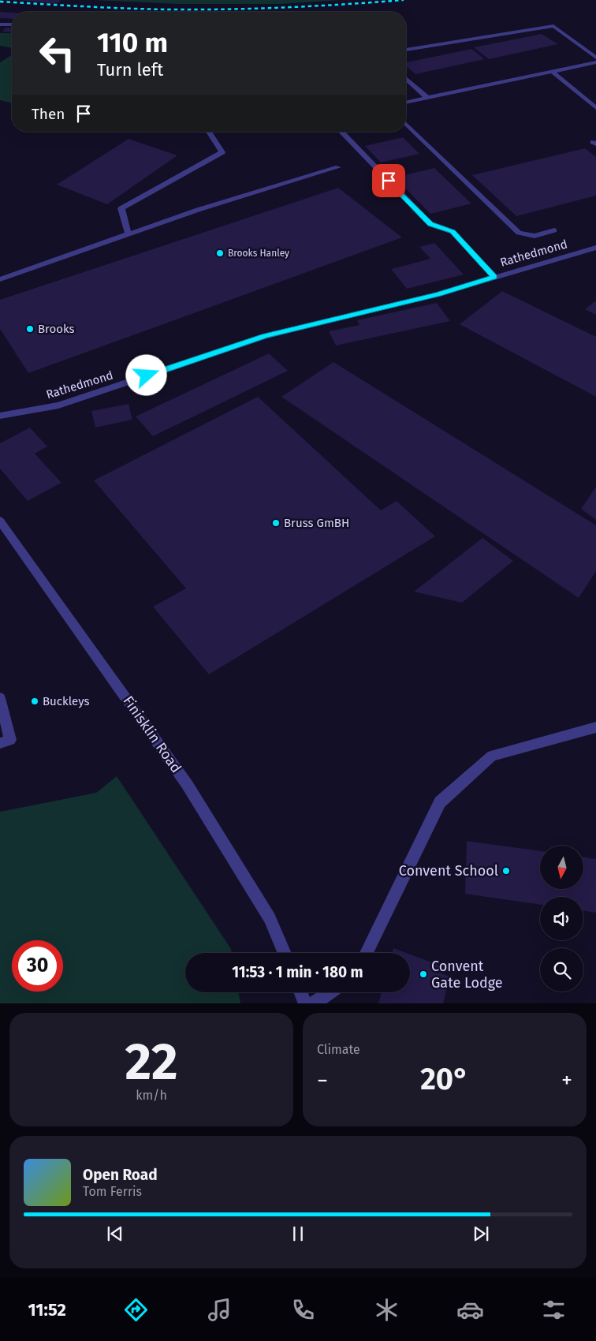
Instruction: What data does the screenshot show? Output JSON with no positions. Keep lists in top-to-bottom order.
{
  "streets": {
    "street": ["Rathedmond", "Finisklin Road"]
  },
  "places": [
    "Brooks Hanley",
    "Brooks",
    "Bruss GmBH",
    "Buckleys",
    "Convent School",
    "Convent Gate Lodge"
  ],
  "north": "bottom",
  "page": {
    "turn": ["110 m", "Turn left"],
    "then": "Then",
    "limit": "30",
    "trip": "11:53 · 1 min · 180 m",
    "tile": [
      ["22", "km/h"],
      "Climate"
    ],
    "heat": ["−", "20°", "+"],
    "song": ["Open Road", "Tom Ferris"],
    "tabs": "11:52"
  }
}
